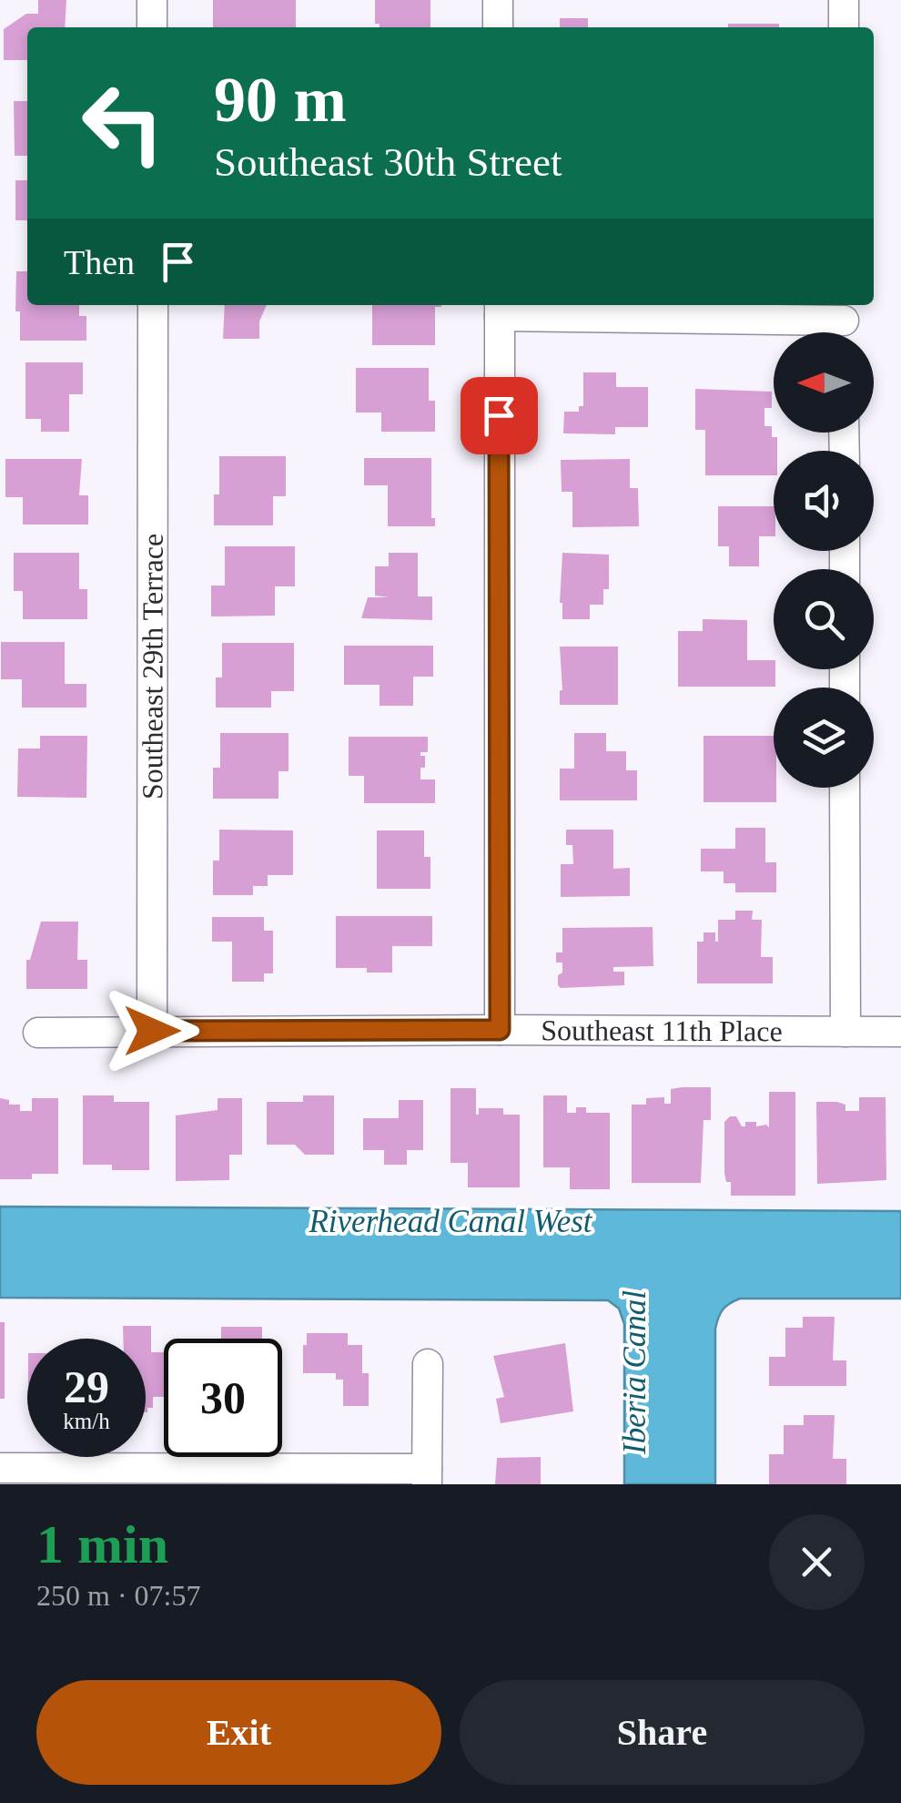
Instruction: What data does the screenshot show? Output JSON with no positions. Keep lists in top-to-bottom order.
{
  "streets": {
    "street": ["Southeast 29th Terrace", "Southeast 11th Place"]
  },
  "crossings": [
    ["Southeast 29th Terrace", "Southeast 11th Place"]
  ],
  "water": ["Riverhead Canal West", "Iberia Canal"],
  "north": "left",
  "page": {
    "turn": ["90 m", "Southeast 30th Street"],
    "then": "Then",
    "speed": "29 km/h",
    "limit": "30",
    "heading": ["1 min", "250 m · 07:57"],
    "buttons": ["Exit", "Share"]
  }
}
